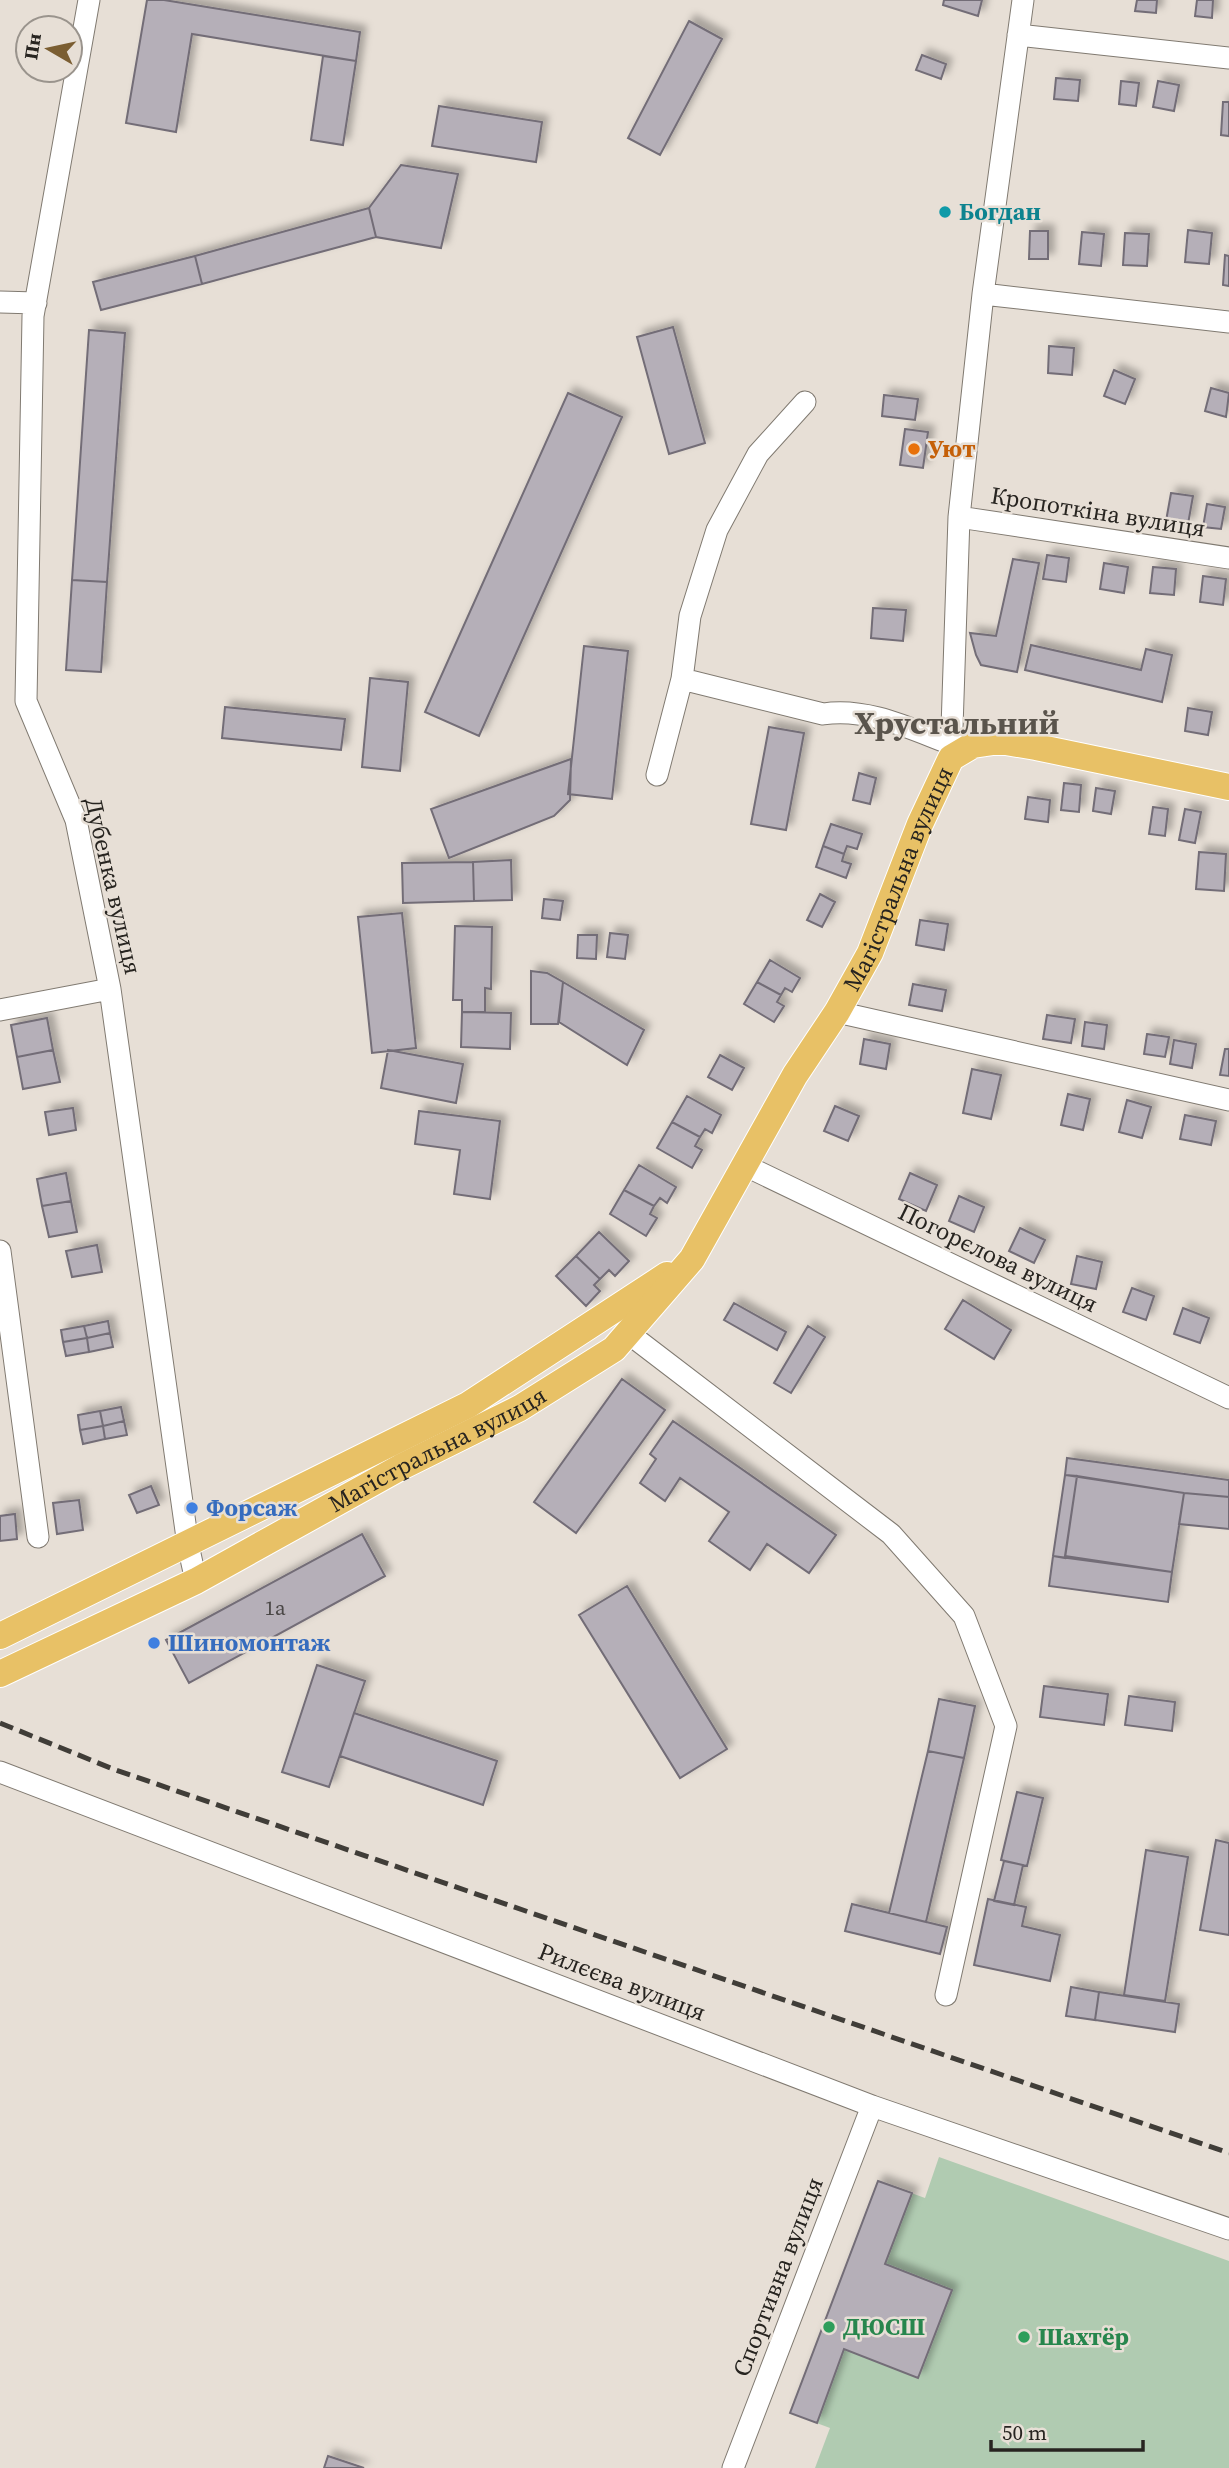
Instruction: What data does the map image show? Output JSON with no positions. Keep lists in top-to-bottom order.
{
  "streets": {
    "main road": ["Магістральна вулиця"],
    "street": [
      "Кропоткіна вулиця",
      "Дубенка вулиця",
      "Погорєлова вулиця",
      "Рилєєва вулиця",
      "Спортивна вулиця"
    ]
  },
  "crossings": [
    ["Кропоткіна вулиця", "Магістральна вулиця"],
    ["Магістральна вулиця", "Дубенка вулиця"],
    ["Магістральна вулиця", "Погорєлова вулиця"],
    ["Рилєєва вулиця", "Спортивна вулиця"]
  ],
  "districts": ["Хрустальний"],
  "places": [
    "Богдан",
    "Уют",
    "Форсаж",
    "Шиномонтаж",
    "ДЮСШ",
    "Шахтёр"
  ],
  "house_numbers": ["1а"],
  "scale_bar": "50 m",
  "north": "left"
}
